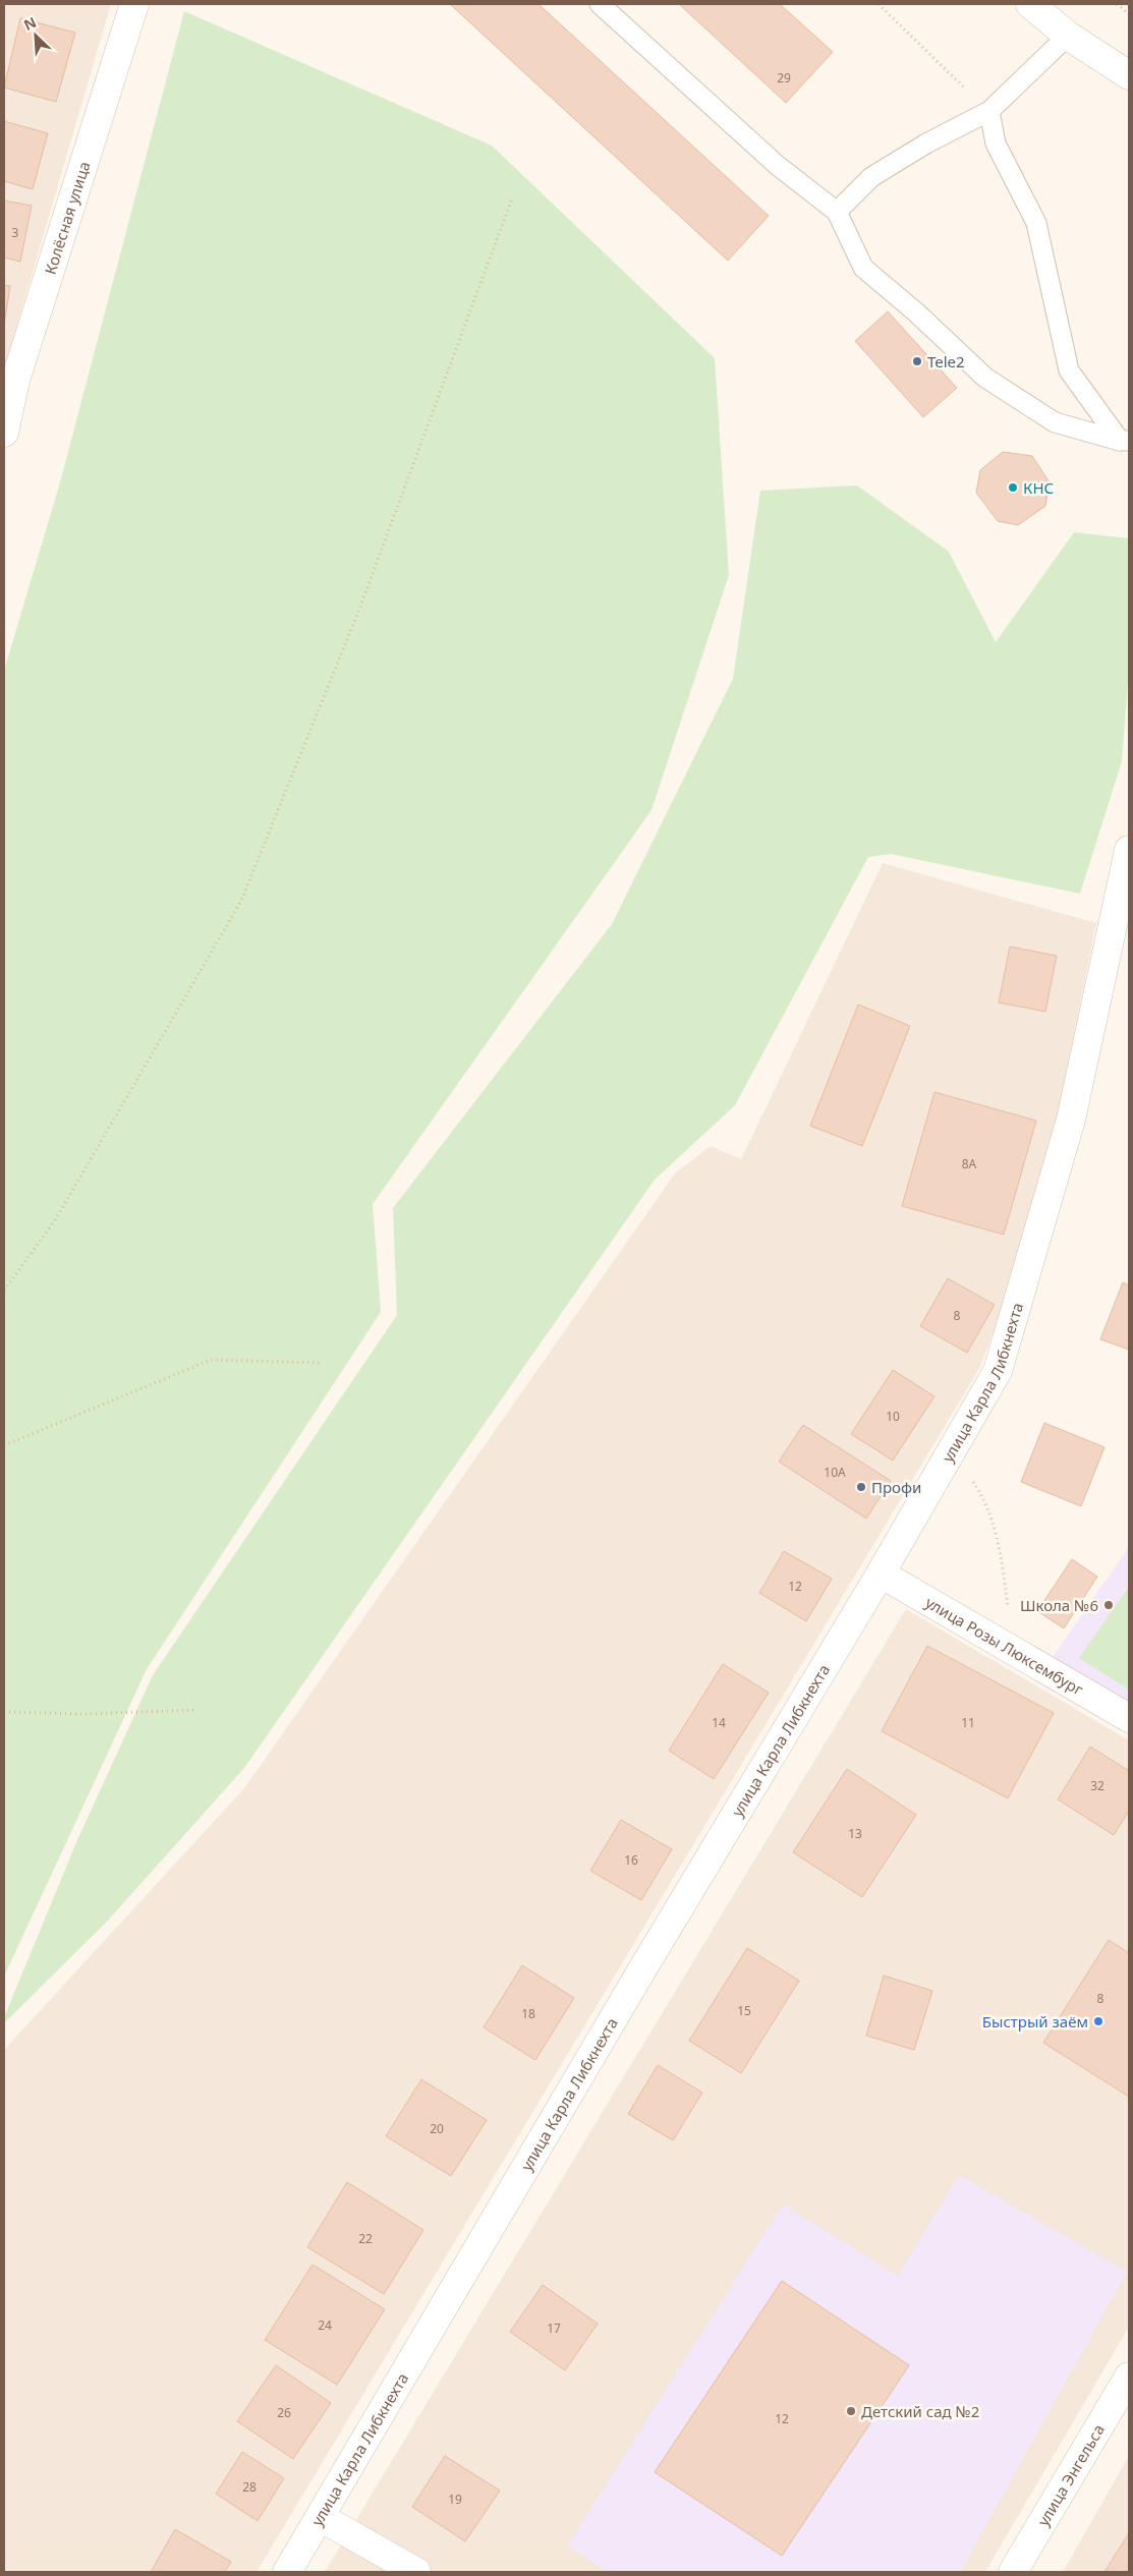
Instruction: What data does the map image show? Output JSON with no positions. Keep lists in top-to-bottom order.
{
  "streets": {
    "street": [
      "Колёсная улица",
      "улица Карла Либкнехта",
      "улица Розы Люксембург",
      "улица Энгельса"
    ]
  },
  "crossings": [
    ["улица Карла Либкнехта", "улица Розы Люксембург"]
  ],
  "places": [
    "Tele2",
    "КНС",
    "Профи",
    "Школа №6",
    "Быстрый заём",
    "Детский сад №2"
  ],
  "house_numbers": [
    "29",
    "3",
    "8А",
    "8",
    "10",
    "10А",
    "12",
    "14",
    "11",
    "32",
    "13",
    "16",
    "8",
    "15",
    "18",
    "20",
    "22",
    "24",
    "17",
    "26",
    "12",
    "28",
    "19"
  ],
  "north": "top left"
}
